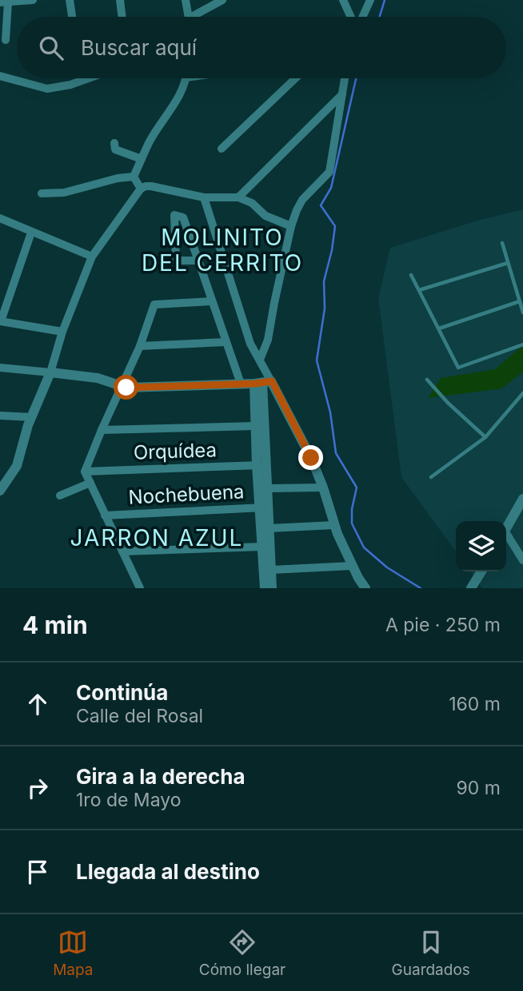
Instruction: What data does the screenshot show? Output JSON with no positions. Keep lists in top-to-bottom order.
{
  "streets": {
    "street": ["Orquídea", "Nochebuena"]
  },
  "districts": ["MOLINITO DEL CERRITO", "JARRON AZUL"],
  "page": {
    "search": "Buscar aquí",
    "heading": ["4 min", "A pie · 250 m"],
    "list": [
      ["Continúa", "Calle del Rosal", "160 m"],
      ["Gira a la derecha", "1ro de Mayo", "90 m"],
      "Llegada al destino"
    ],
    "nav": ["Mapa", "Cómo llegar", "Guardados"]
  }
}
